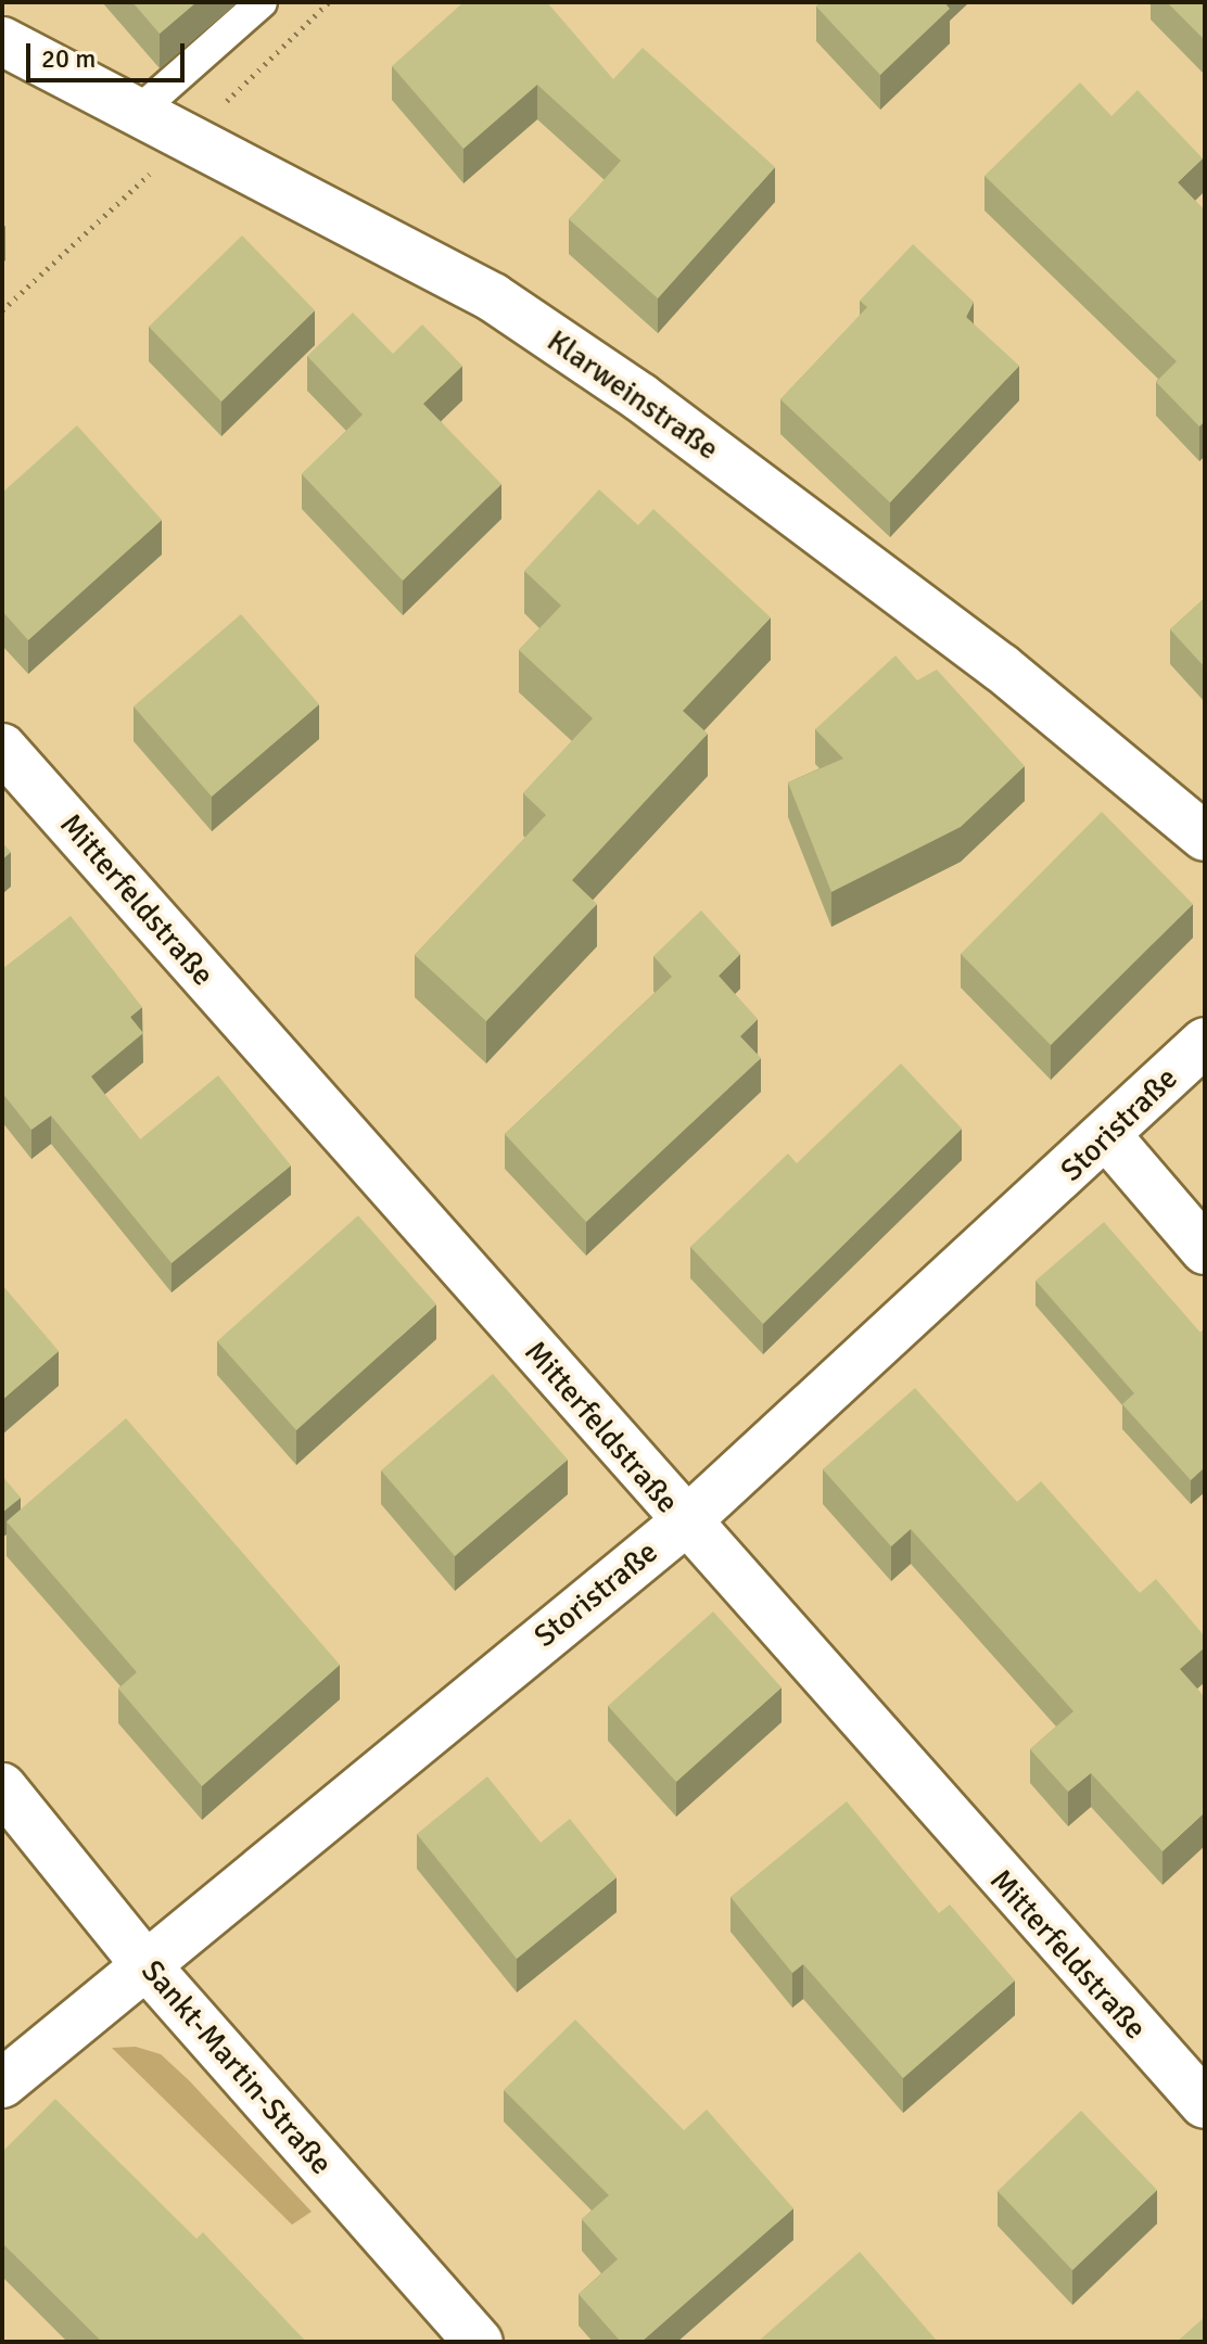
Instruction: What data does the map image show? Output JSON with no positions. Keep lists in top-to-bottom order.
{
  "streets": {
    "street": [
      "Klarweinstraße",
      "Mitterfeldstraße",
      "Storistraße",
      "Sankt-Martin-Straße"
    ]
  },
  "crossings": [
    ["Mitterfeldstraße", "Storistraße"],
    ["Storistraße", "Sankt-Martin-Straße"]
  ],
  "scale_bar": "20 m"
}
